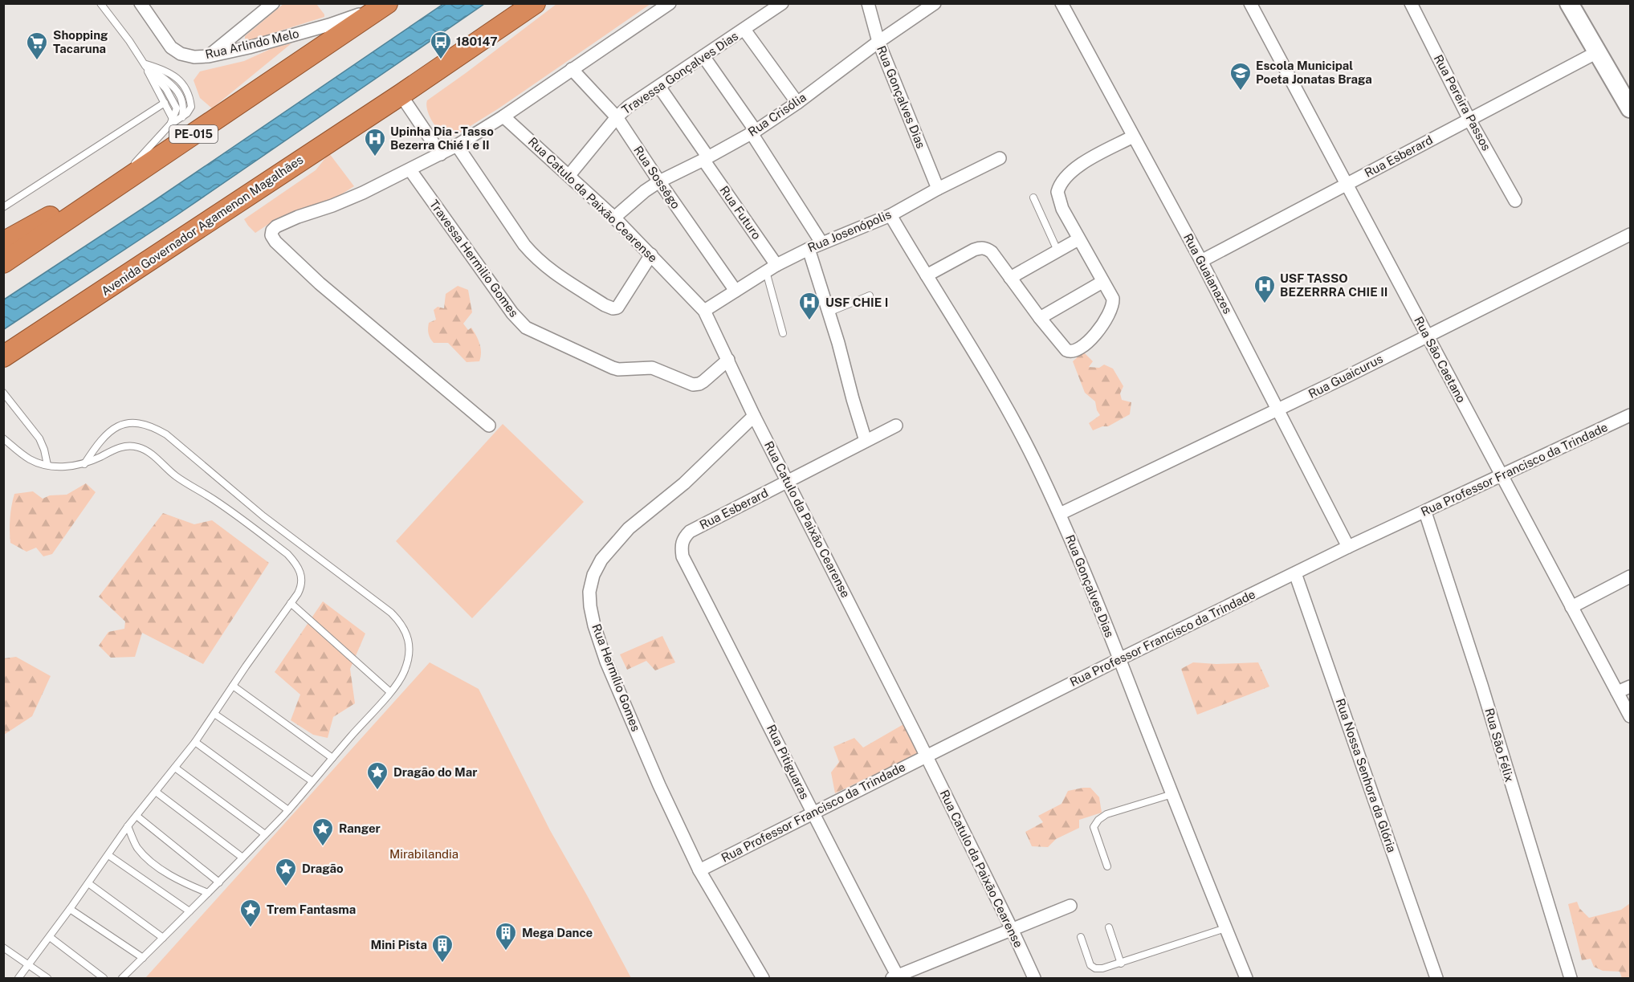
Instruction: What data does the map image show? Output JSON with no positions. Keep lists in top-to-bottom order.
{
  "streets": {
    "highway": ["PE-015", "Avenida Governador Agamenon Magalhães"],
    "street": [
      "Rua Arlindo Melo",
      "Travessa Gonçalves Dias",
      "Rua Gonçalves Dias",
      "Rua Pereira Passos",
      "Rua Crisólia",
      "Rua Esberard",
      "Rua Sossêgo",
      "Rua Catulo da Paixão Cearense",
      "Rua Futuro",
      "Rua Josenópolis",
      "Travessa Hermilio Gomes",
      "Rua Guaianazes",
      "Rua São Caetano",
      "Rua Guaicurus",
      "Rua Professor Francisco da Trindade",
      "Rua Hermílio Gomes",
      "Rua São Félix",
      "Rua Pitiguaras",
      "Rua Nossa Senhora da Glória"
    ]
  },
  "crossings": [
    ["Rua Arlindo Melo", "PE-015"],
    ["Travessa Gonçalves Dias", "Rua Sossêgo"],
    ["Travessa Gonçalves Dias", "Rua Catulo da Paixão Cearense"],
    ["Travessa Gonçalves Dias", "Rua Futuro"],
    ["Rua Gonçalves Dias", "Rua Crisólia"],
    ["Rua Gonçalves Dias", "Rua Josenópolis"],
    ["Rua Gonçalves Dias", "Rua Guaicurus"],
    ["Rua Gonçalves Dias", "Rua Professor Francisco da Trindade"],
    ["Rua Pereira Passos", "Rua Esberard"],
    ["Rua Crisólia", "Rua Sossêgo"],
    ["Rua Crisólia", "Rua Catulo da Paixão Cearense"],
    ["Rua Crisólia", "Rua Futuro"],
    ["Rua Esberard", "Rua Catulo da Paixão Cearense"],
    ["Rua Esberard", "Rua Guaianazes"],
    ["Rua Esberard", "Rua São Caetano"],
    ["Rua Esberard", "Rua Pitiguaras"],
    ["Rua Sossêgo", "Rua Josenópolis"],
    ["Rua Catulo da Paixão Cearense", "Rua Josenópolis"],
    ["Rua Catulo da Paixão Cearense", "Travessa Hermilio Gomes"],
    ["Rua Catulo da Paixão Cearense", "Rua Professor Francisco da Trindade"],
    ["Rua Catulo da Paixão Cearense", "Rua Hermílio Gomes"],
    ["Rua Futuro", "Rua Josenópolis"],
    ["Rua Guaianazes", "Rua Guaicurus"],
    ["Rua Guaianazes", "Rua Professor Francisco da Trindade"],
    ["Rua São Caetano", "Rua Guaicurus"],
    ["Rua São Caetano", "Rua Professor Francisco da Trindade"],
    ["Rua Professor Francisco da Trindade", "Rua Hermílio Gomes"],
    ["Rua Professor Francisco da Trindade", "Rua São Félix"],
    ["Rua Professor Francisco da Trindade", "Rua Pitiguaras"],
    ["Rua Professor Francisco da Trindade", "Rua Nossa Senhora da Glória"]
  ],
  "parks": ["Mirabilandia"],
  "places": {
    "bus stop": ["180147"],
    "supermarket": ["Shopping Tacaruna"],
    "school or university": ["Escola Municipal Poeta Jonatas Braga"],
    "hospital": ["Upinha Dia - Tasso Bezerra Chié I e II", "USF TASSO BEZERRRA CHIE II", "USF CHIE I"],
    "place": [
      "Dragão do Mar",
      "Ranger",
      "Dragão",
      "Trem Fantasma"
    ],
    "building": ["Mega Dance", "Mini Pista"]
  }
}
